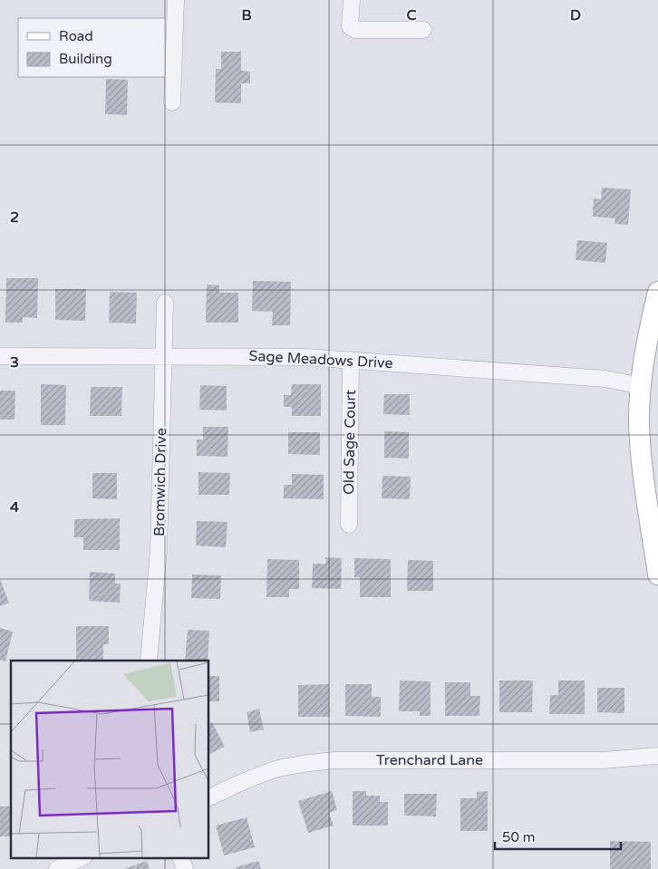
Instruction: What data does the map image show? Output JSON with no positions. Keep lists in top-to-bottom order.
{
  "streets": {
    "street": [
      "Sage Meadows Drive",
      "Old Sage Court",
      "Bromwich Drive",
      "Trenchard Lane"
    ]
  },
  "crossings": [
    ["Sage Meadows Drive", "Old Sage Court"],
    ["Sage Meadows Drive", "Bromwich Drive"]
  ],
  "legend": ["Road", "Building"],
  "scale_bar": "50 m",
  "grid": {
    "columns": ["B", "C", "D"],
    "rows": ["2", "3", "4"]
  }
}
